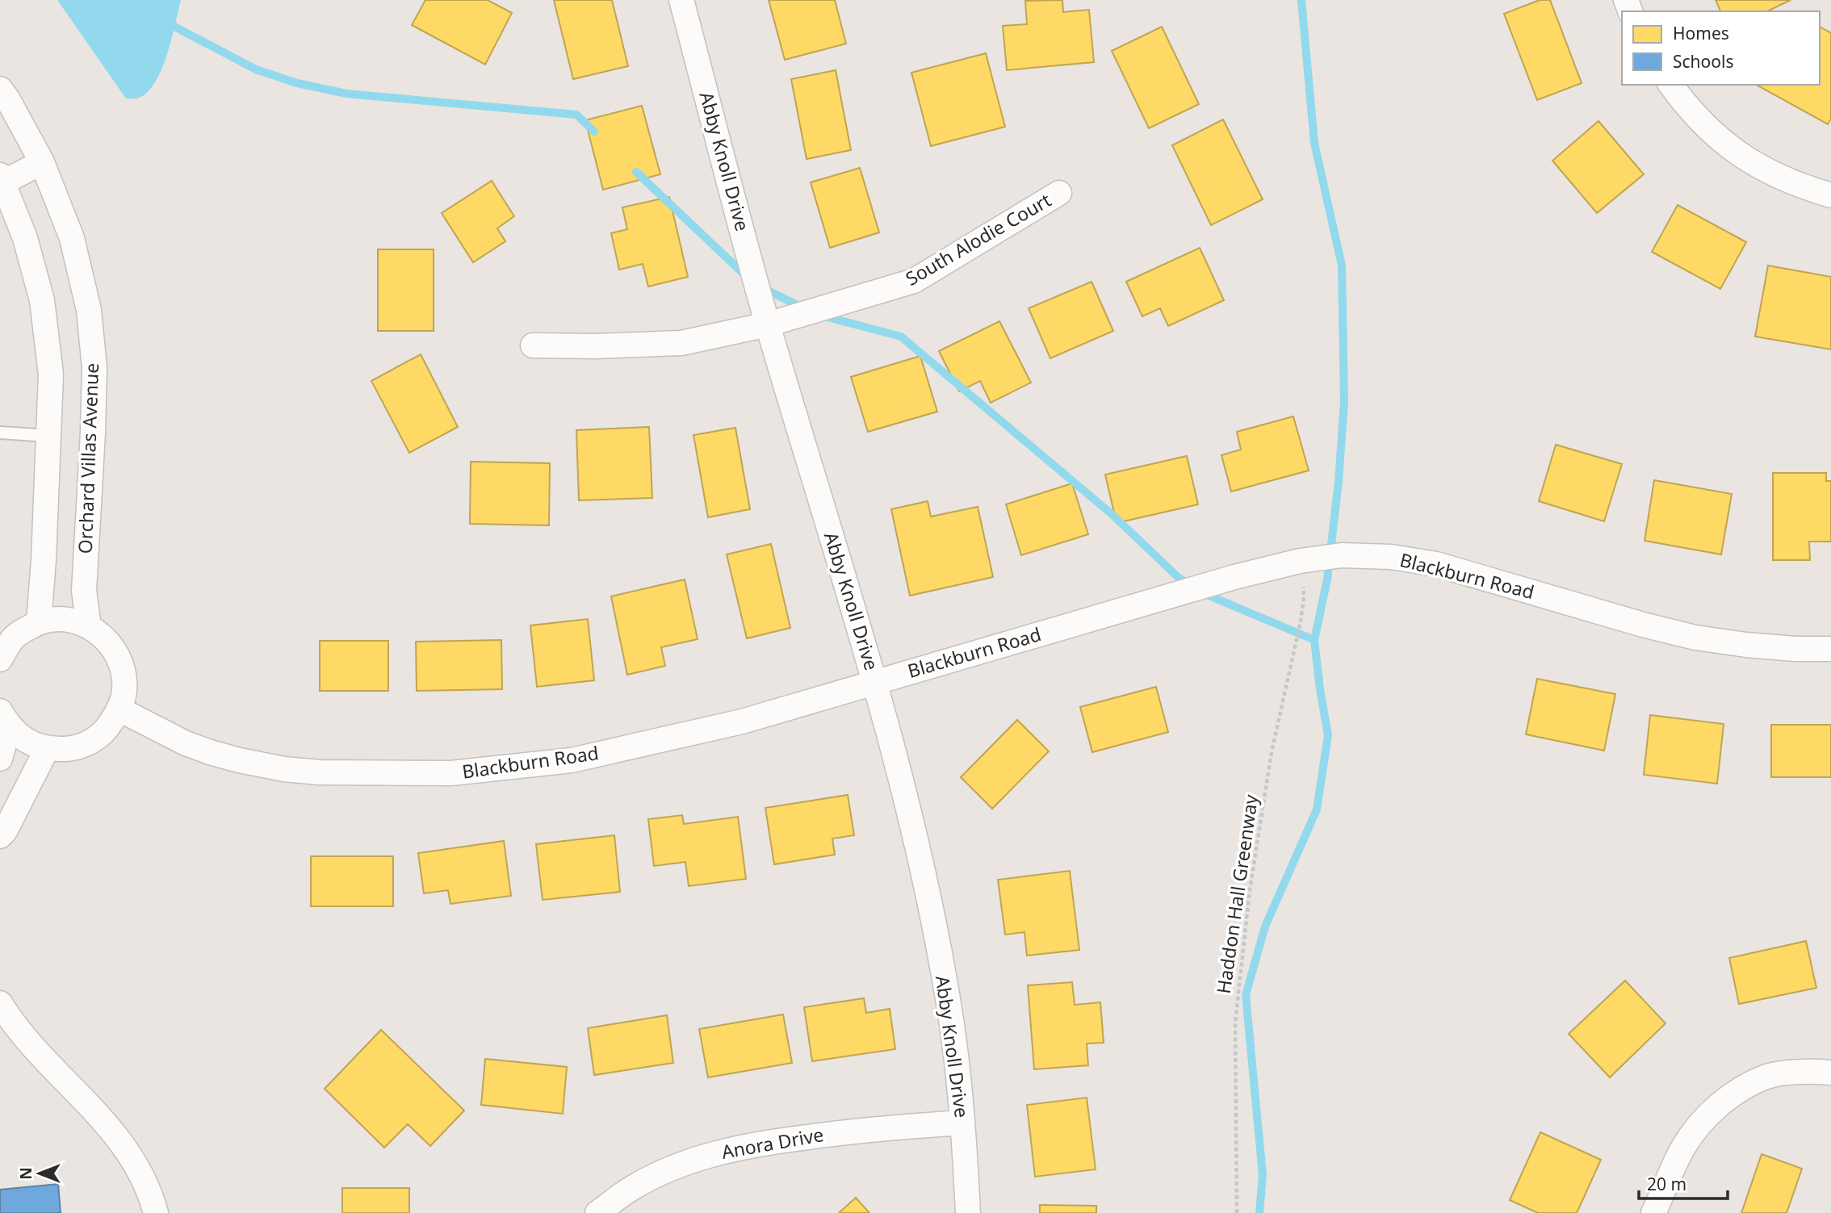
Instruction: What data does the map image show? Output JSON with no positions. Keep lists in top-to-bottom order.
{
  "streets": {
    "street": [
      "Abby Knoll Drive",
      "South Alodie Court",
      "Orchard Villas Avenue",
      "Blackburn Road",
      "Anora Drive"
    ],
    "path": ["Haddon Hall Greenway"]
  },
  "crossings": [
    ["Abby Knoll Drive", "South Alodie Court"],
    ["Abby Knoll Drive", "Blackburn Road"],
    ["Abby Knoll Drive", "Anora Drive"]
  ],
  "legend": ["Homes", "Schools"],
  "scale_bar": "20 m",
  "north": "left"
}
